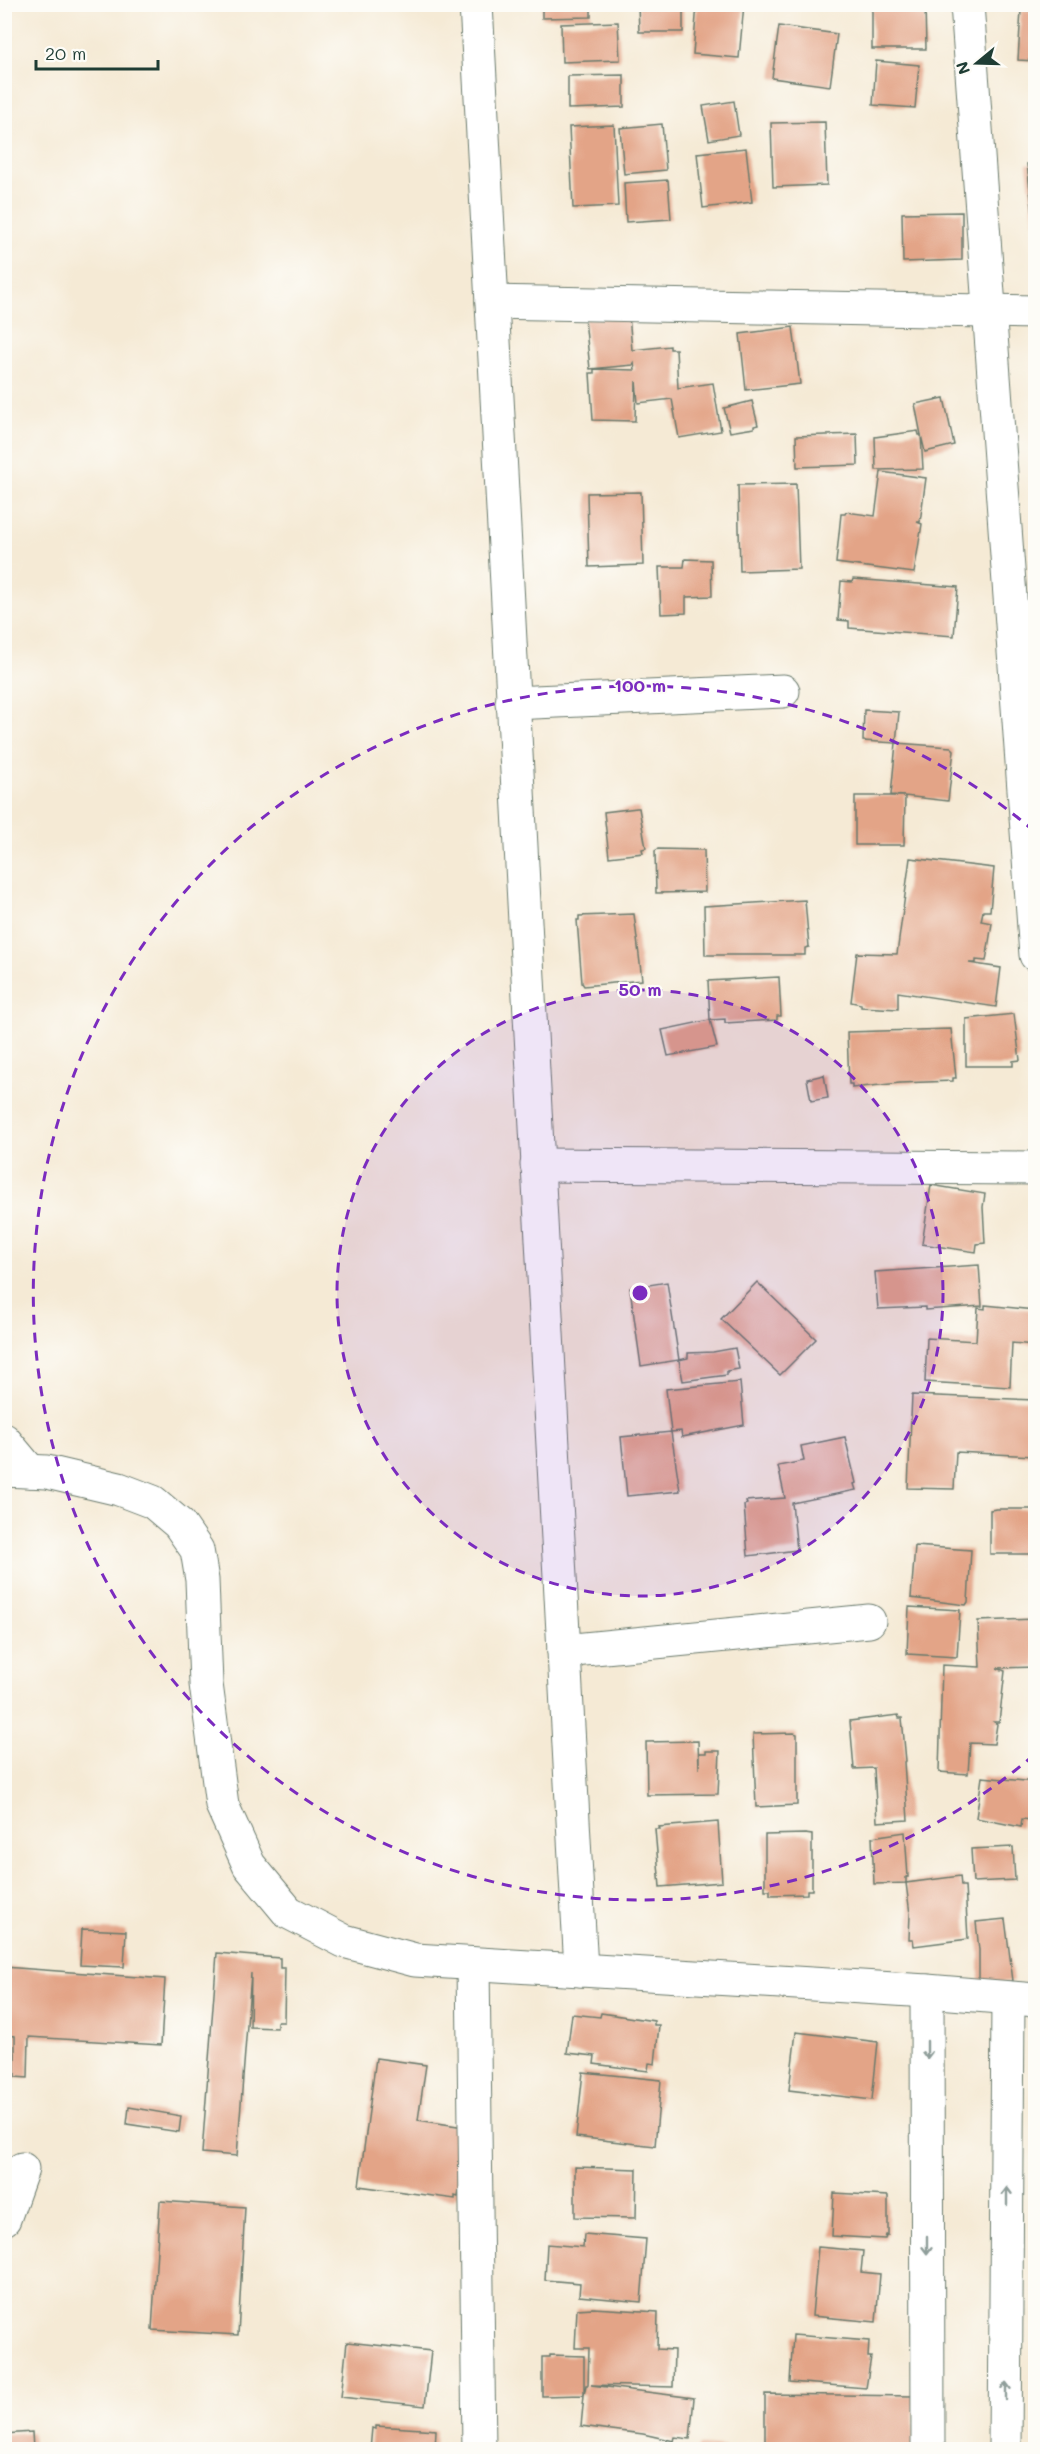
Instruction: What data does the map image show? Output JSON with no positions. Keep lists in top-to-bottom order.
{
  "scale_bar": "20 m",
  "north": "left",
  "rings": ["100 m", "50 m"]
}
